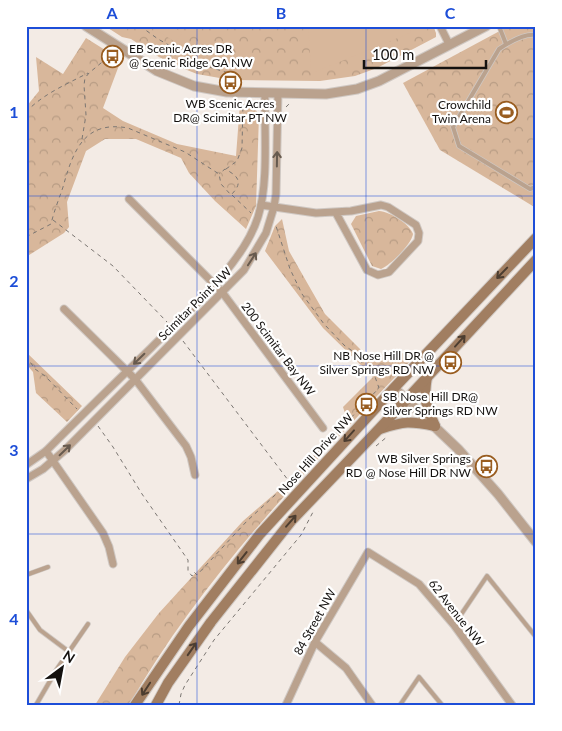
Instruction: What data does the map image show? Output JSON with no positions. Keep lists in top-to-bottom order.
{
  "streets": {
    "main road": ["Nose Hill Drive NW"],
    "street": [
      "Scimitar Point NW",
      "200 Scimitar Bay NW",
      "62 Avenue NW",
      "84 Street NW"
    ]
  },
  "crossings": [
    ["Scimitar Point NW", "200 Scimitar Bay NW"],
    ["62 Avenue NW", "84 Street NW"]
  ],
  "places": {
    "bus stop": [
      "EB Scenic Acres DR @ Scenic Ridge GA NW",
      "WB Scenic Acres DR@ Scimitar PT NW",
      "NB Nose Hill DR @ Silver Springs RD NW",
      "SB Nose Hill DR@ Silver Springs RD NW",
      "WB Silver Springs RD @ Nose Hill DR NW"
    ],
    "sports": ["Crowchild Twin Arena"]
  },
  "scale_bar": "100 m",
  "north": "top right",
  "grid": {
    "columns": ["A", "B", "C"],
    "rows": [
      "1",
      "2",
      "3",
      "4"
    ]
  }
}
